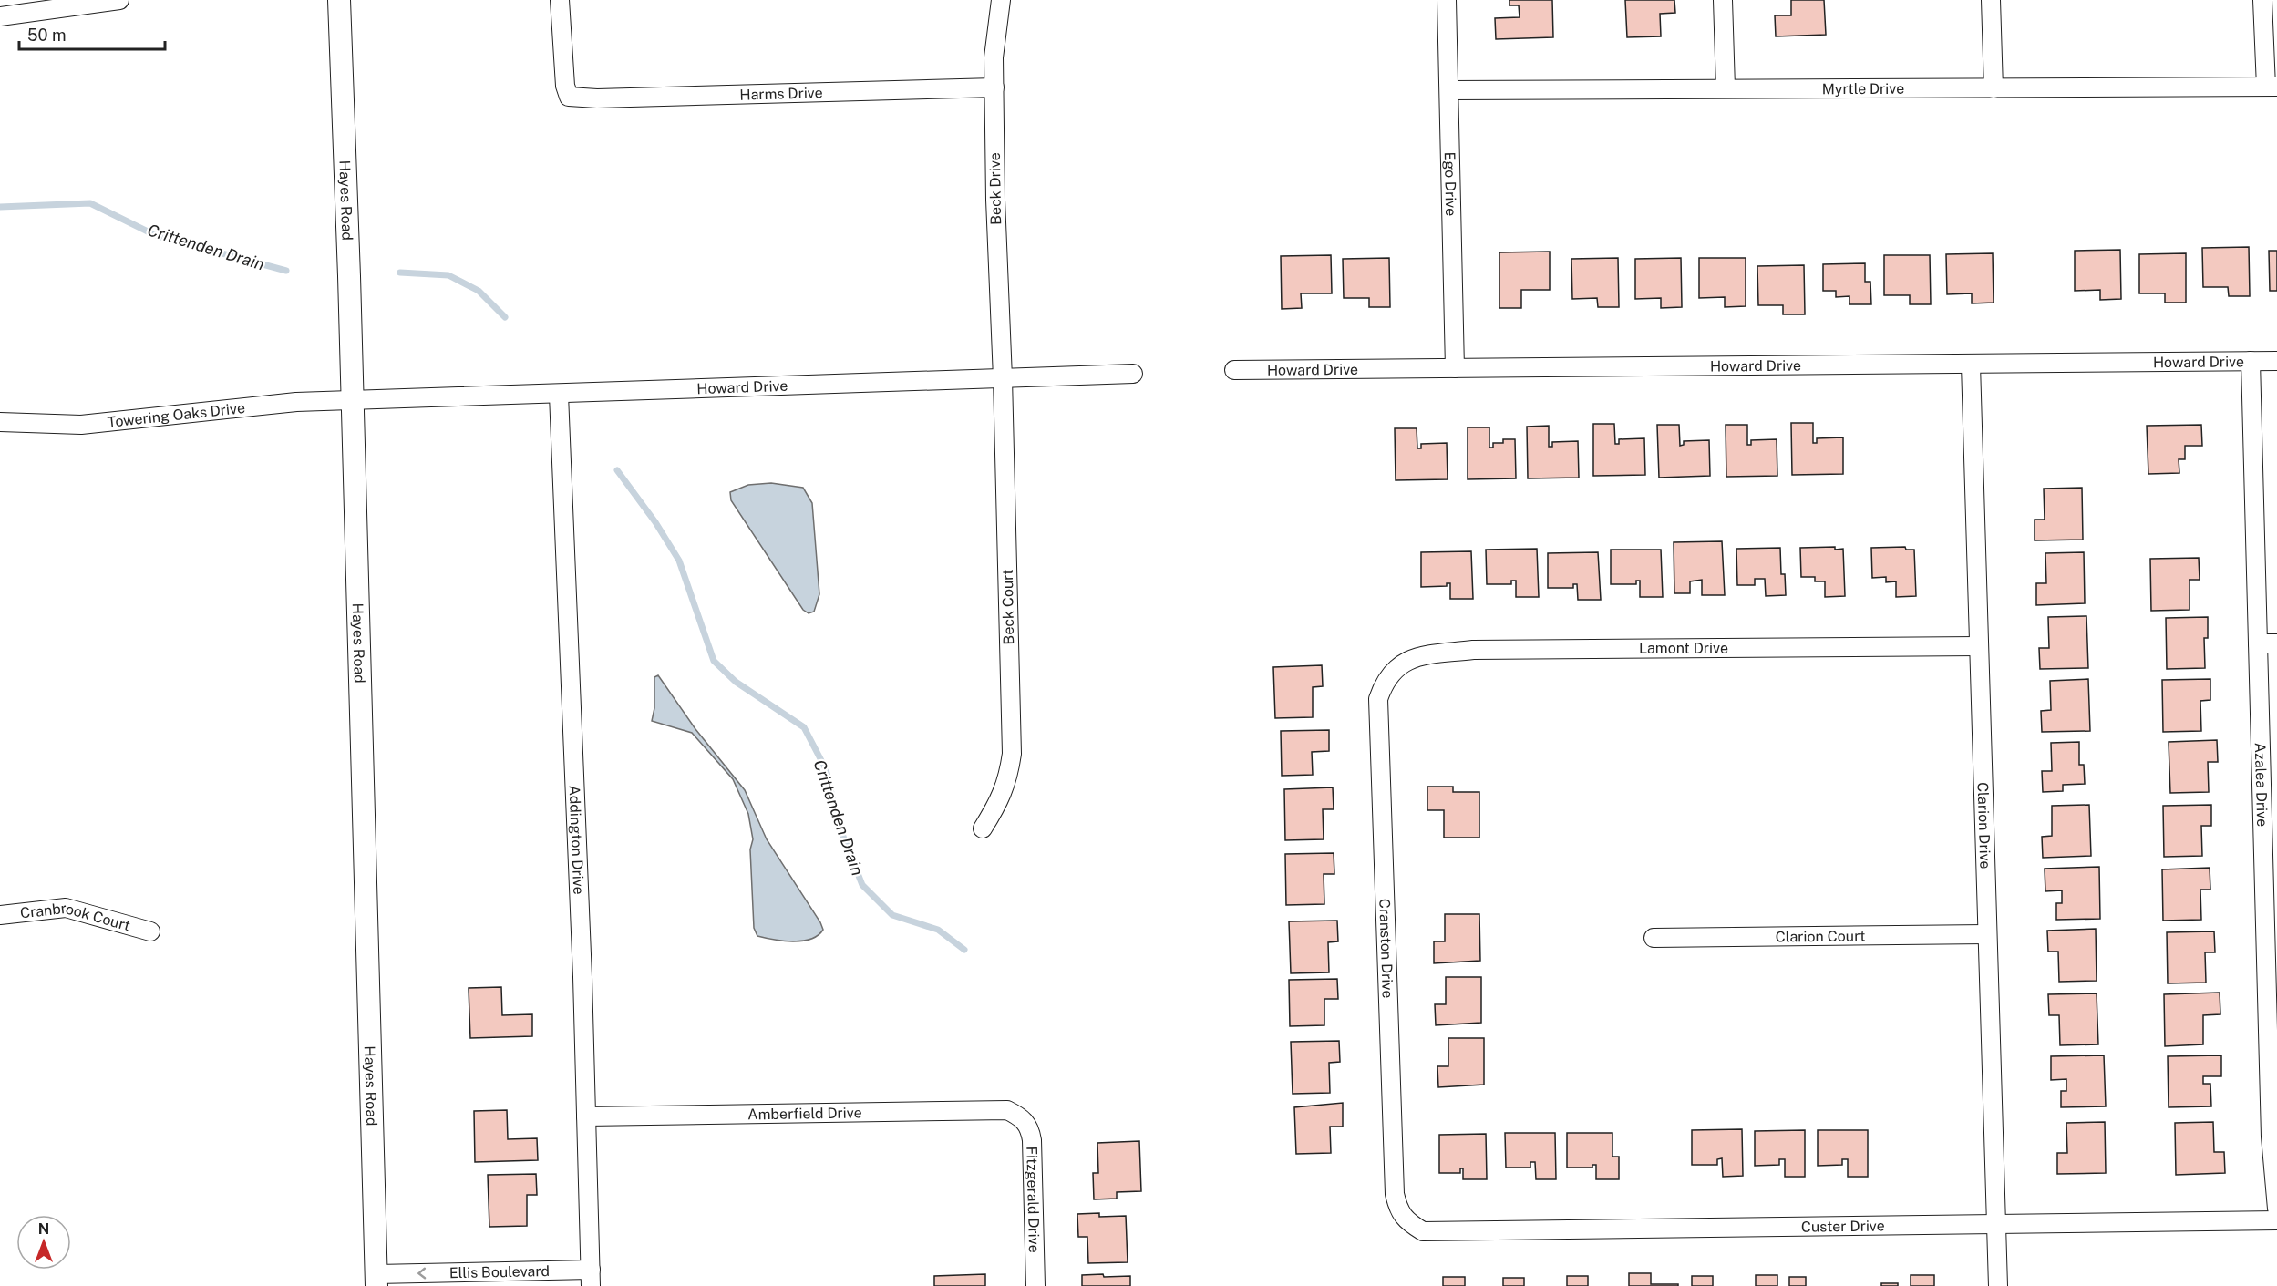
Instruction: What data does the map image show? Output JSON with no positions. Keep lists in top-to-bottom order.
{
  "streets": {
    "street": [
      "Myrtle Drive",
      "Harms Drive",
      "Ego Drive",
      "Beck Drive",
      "Hayes Road",
      "Howard Drive",
      "Towering Oaks Drive",
      "Beck Court",
      "Lamont Drive",
      "Azalea Drive",
      "Clarion Drive",
      "Addington Drive",
      "Cranbrook Court",
      "Clarion Court",
      "Cranston Drive",
      "Amberfield Drive",
      "Fitzgerald Drive",
      "Custer Drive",
      "Ellis Boulevard"
    ]
  },
  "crossings": [
    ["Myrtle Drive", "Ego Drive"],
    ["Harms Drive", "Beck Drive"],
    ["Ego Drive", "Howard Drive"],
    ["Beck Drive", "Howard Drive"],
    ["Beck Drive", "Beck Court"],
    ["Hayes Road", "Howard Drive"],
    ["Hayes Road", "Towering Oaks Drive"],
    ["Hayes Road", "Ellis Boulevard"],
    ["Howard Drive", "Towering Oaks Drive"],
    ["Howard Drive", "Beck Court"],
    ["Howard Drive", "Azalea Drive"],
    ["Howard Drive", "Clarion Drive"],
    ["Howard Drive", "Addington Drive"],
    ["Lamont Drive", "Clarion Drive"],
    ["Lamont Drive", "Cranston Drive"],
    ["Clarion Drive", "Clarion Court"],
    ["Clarion Drive", "Custer Drive"],
    ["Addington Drive", "Amberfield Drive"],
    ["Addington Drive", "Ellis Boulevard"],
    ["Cranston Drive", "Custer Drive"],
    ["Amberfield Drive", "Fitzgerald Drive"]
  ],
  "one_way": ["Ellis Boulevard"],
  "water": ["Crittenden Drain"],
  "scale_bar": "50 m",
  "north": "top"
}
